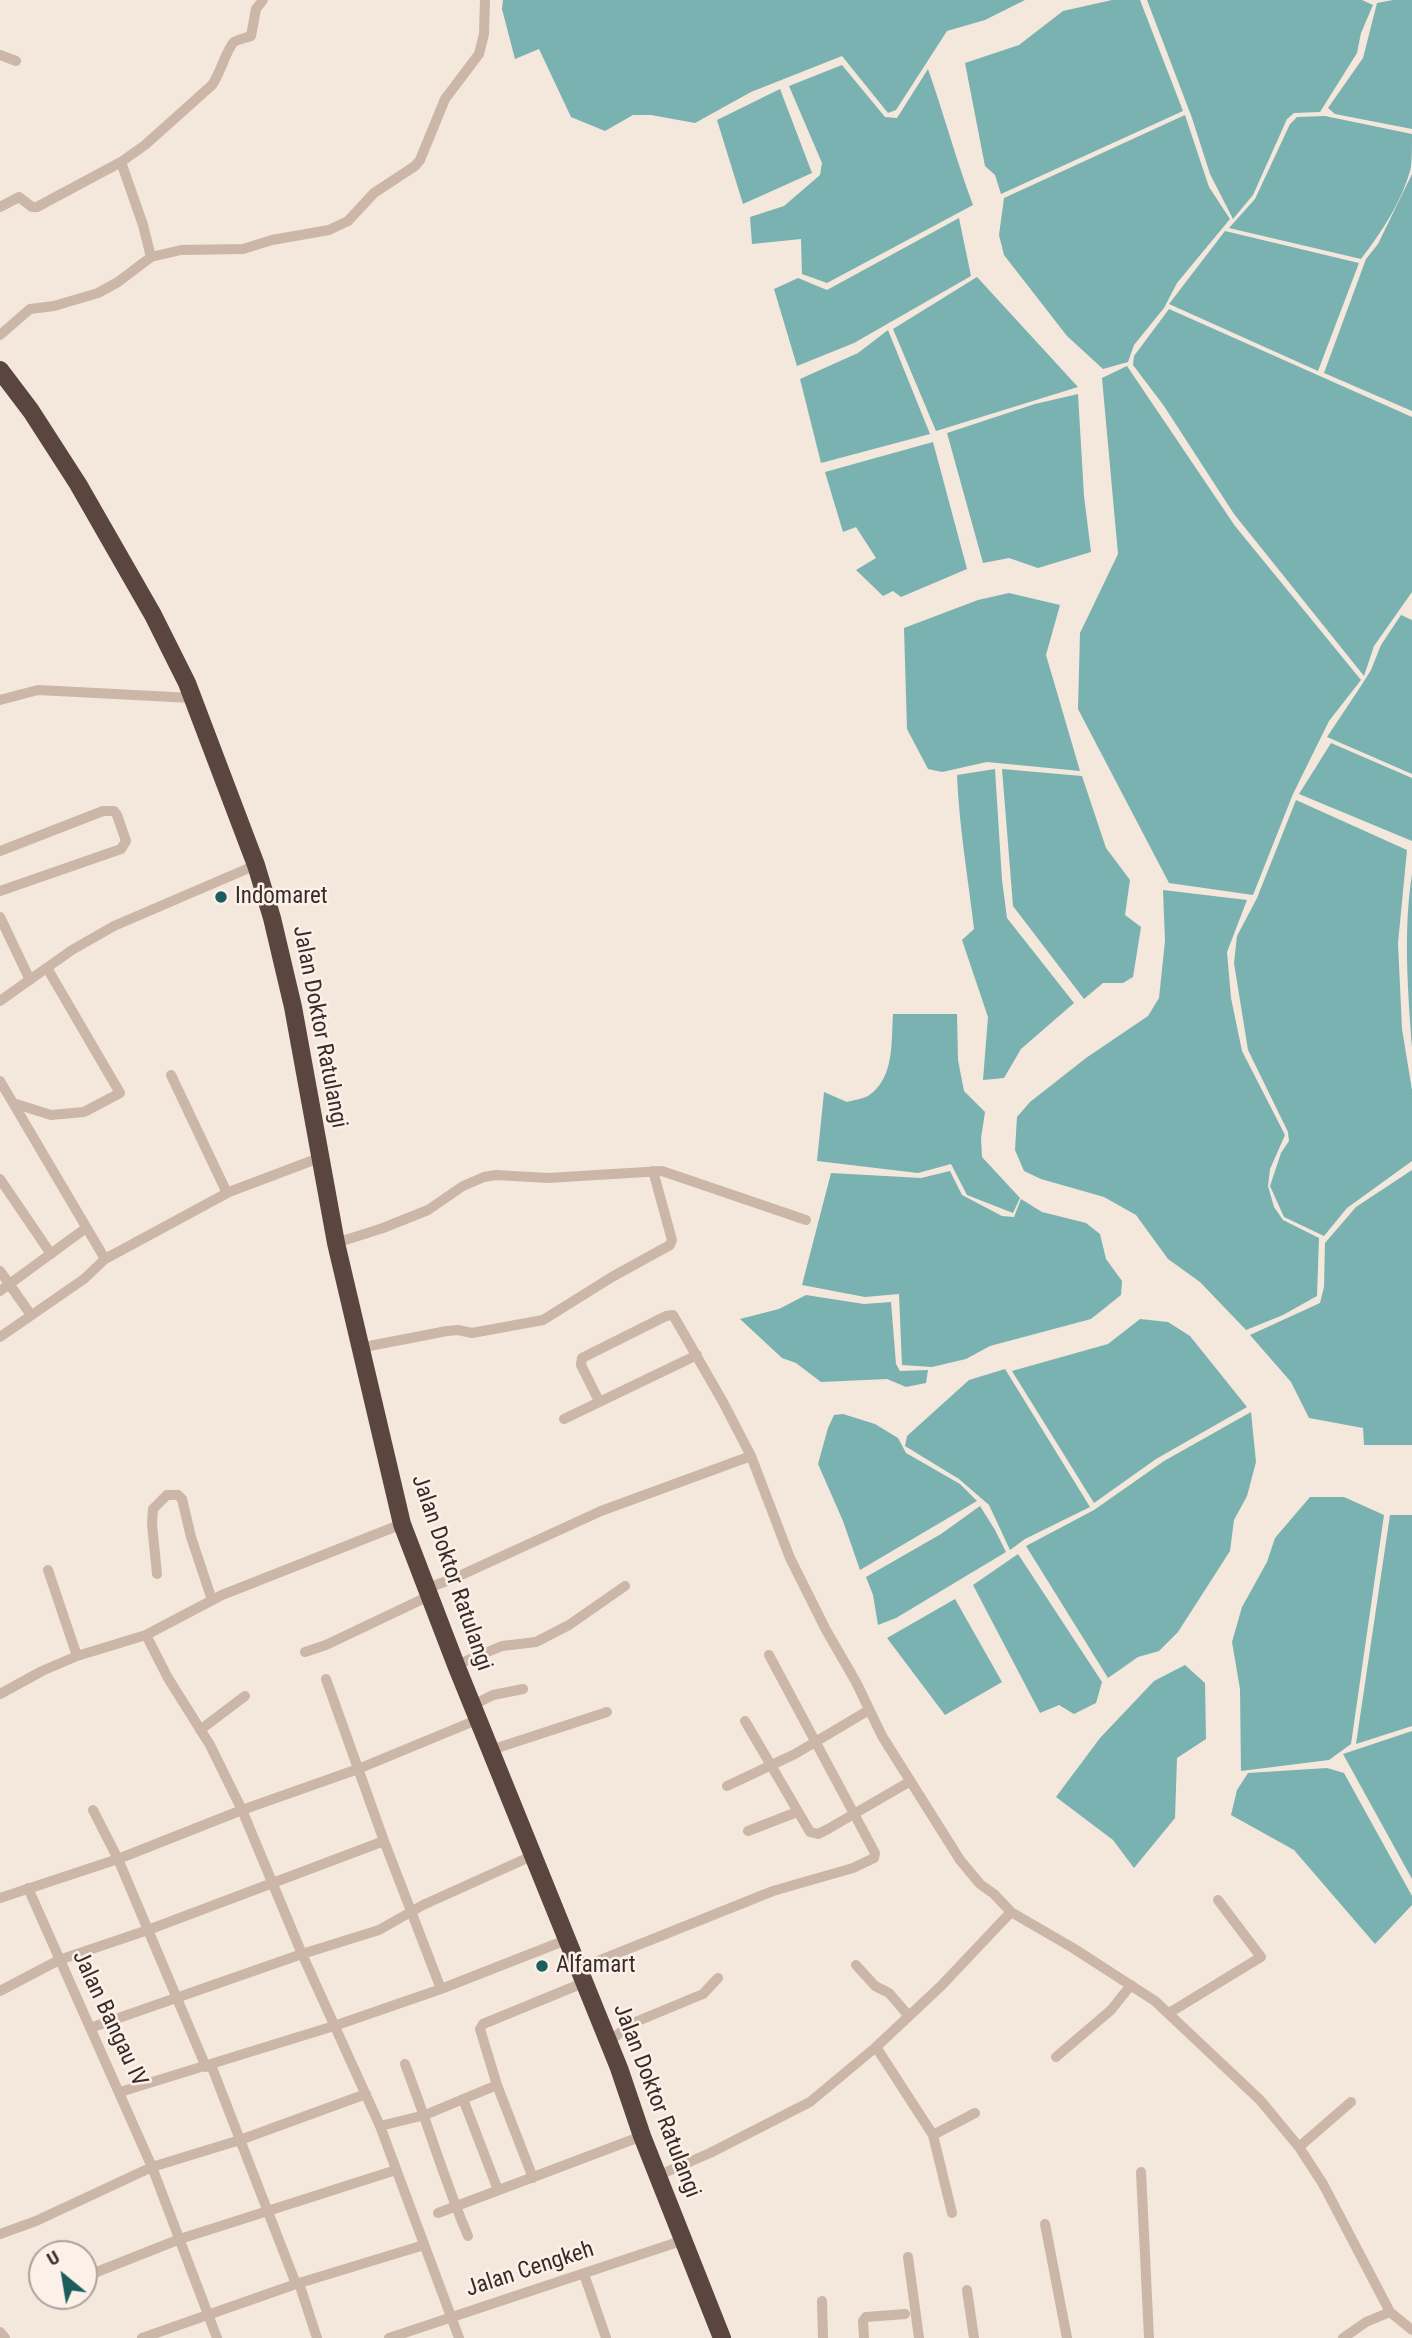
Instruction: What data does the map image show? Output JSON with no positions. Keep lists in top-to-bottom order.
{
  "streets": {
    "highway": ["Jalan Doktor Ratulangi"],
    "street": ["Jalan Bangau IV", "Jalan Cengkeh"]
  },
  "crossings": [
    ["Jalan Doktor Ratulangi", "Jalan Cengkeh"]
  ],
  "places": ["Indomaret", "Alfamart"],
  "north": "top left"
}
